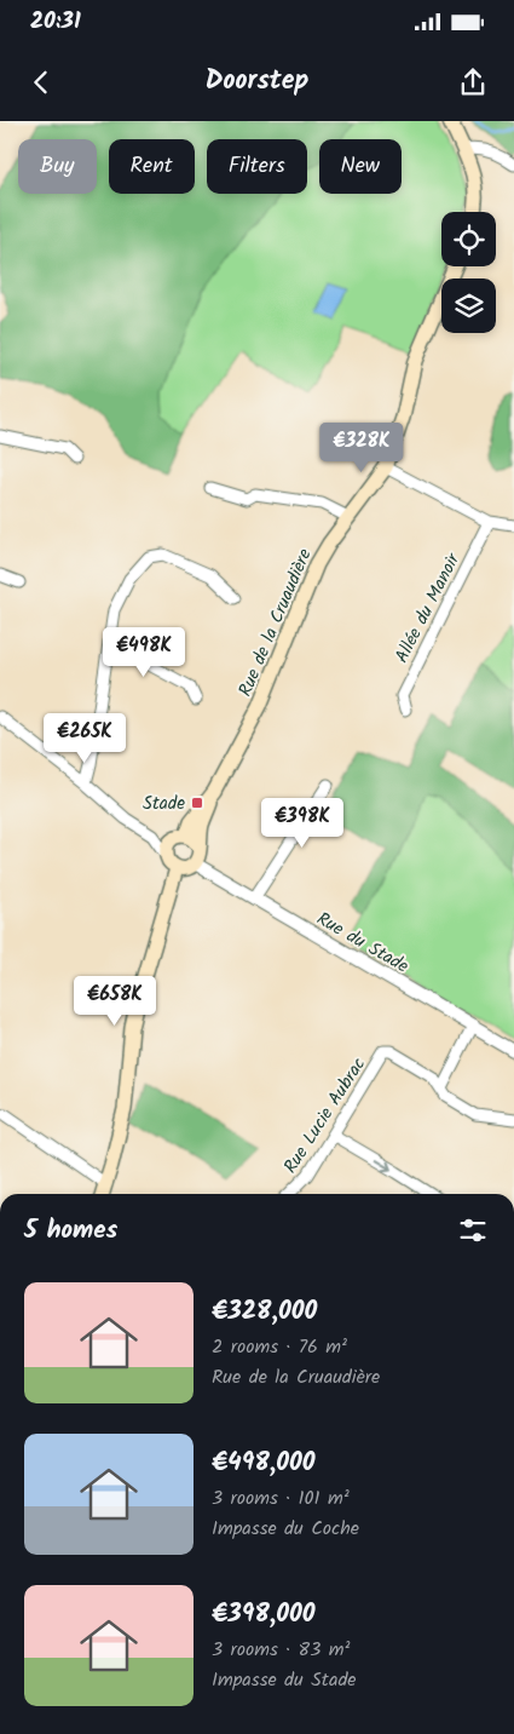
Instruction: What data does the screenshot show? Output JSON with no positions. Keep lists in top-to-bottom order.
{
  "streets": {
    "main road": ["Rue de la Cruaudière"],
    "street": ["Allée du Manoir", "Rue du Stade", "Rue Lucie Aubrac"]
  },
  "crossings": [
    ["Rue de la Cruaudière", "Rue du Stade"]
  ],
  "places": {
    "transit": ["Stade"]
  },
  "page": {
    "status": "20:31",
    "header": "Doorstep",
    "chip": [
      "Buy",
      "Rent",
      "Filters",
      "New"
    ],
    "price": [
      "€328K",
      "€498K",
      "€265K",
      "€398K",
      "€658K"
    ],
    "heading": "5 homes",
    "list": [
      {
        "name": "€328,000",
        "note": "2 rooms · 76 m² · Rue de la Cruaudière"
      },
      {
        "name": "€498,000",
        "note": "3 rooms · 101 m² · Impasse du Coche"
      },
      {
        "name": "€398,000",
        "note": "3 rooms · 83 m² · Impasse du Stade"
      }
    ]
  }
}
